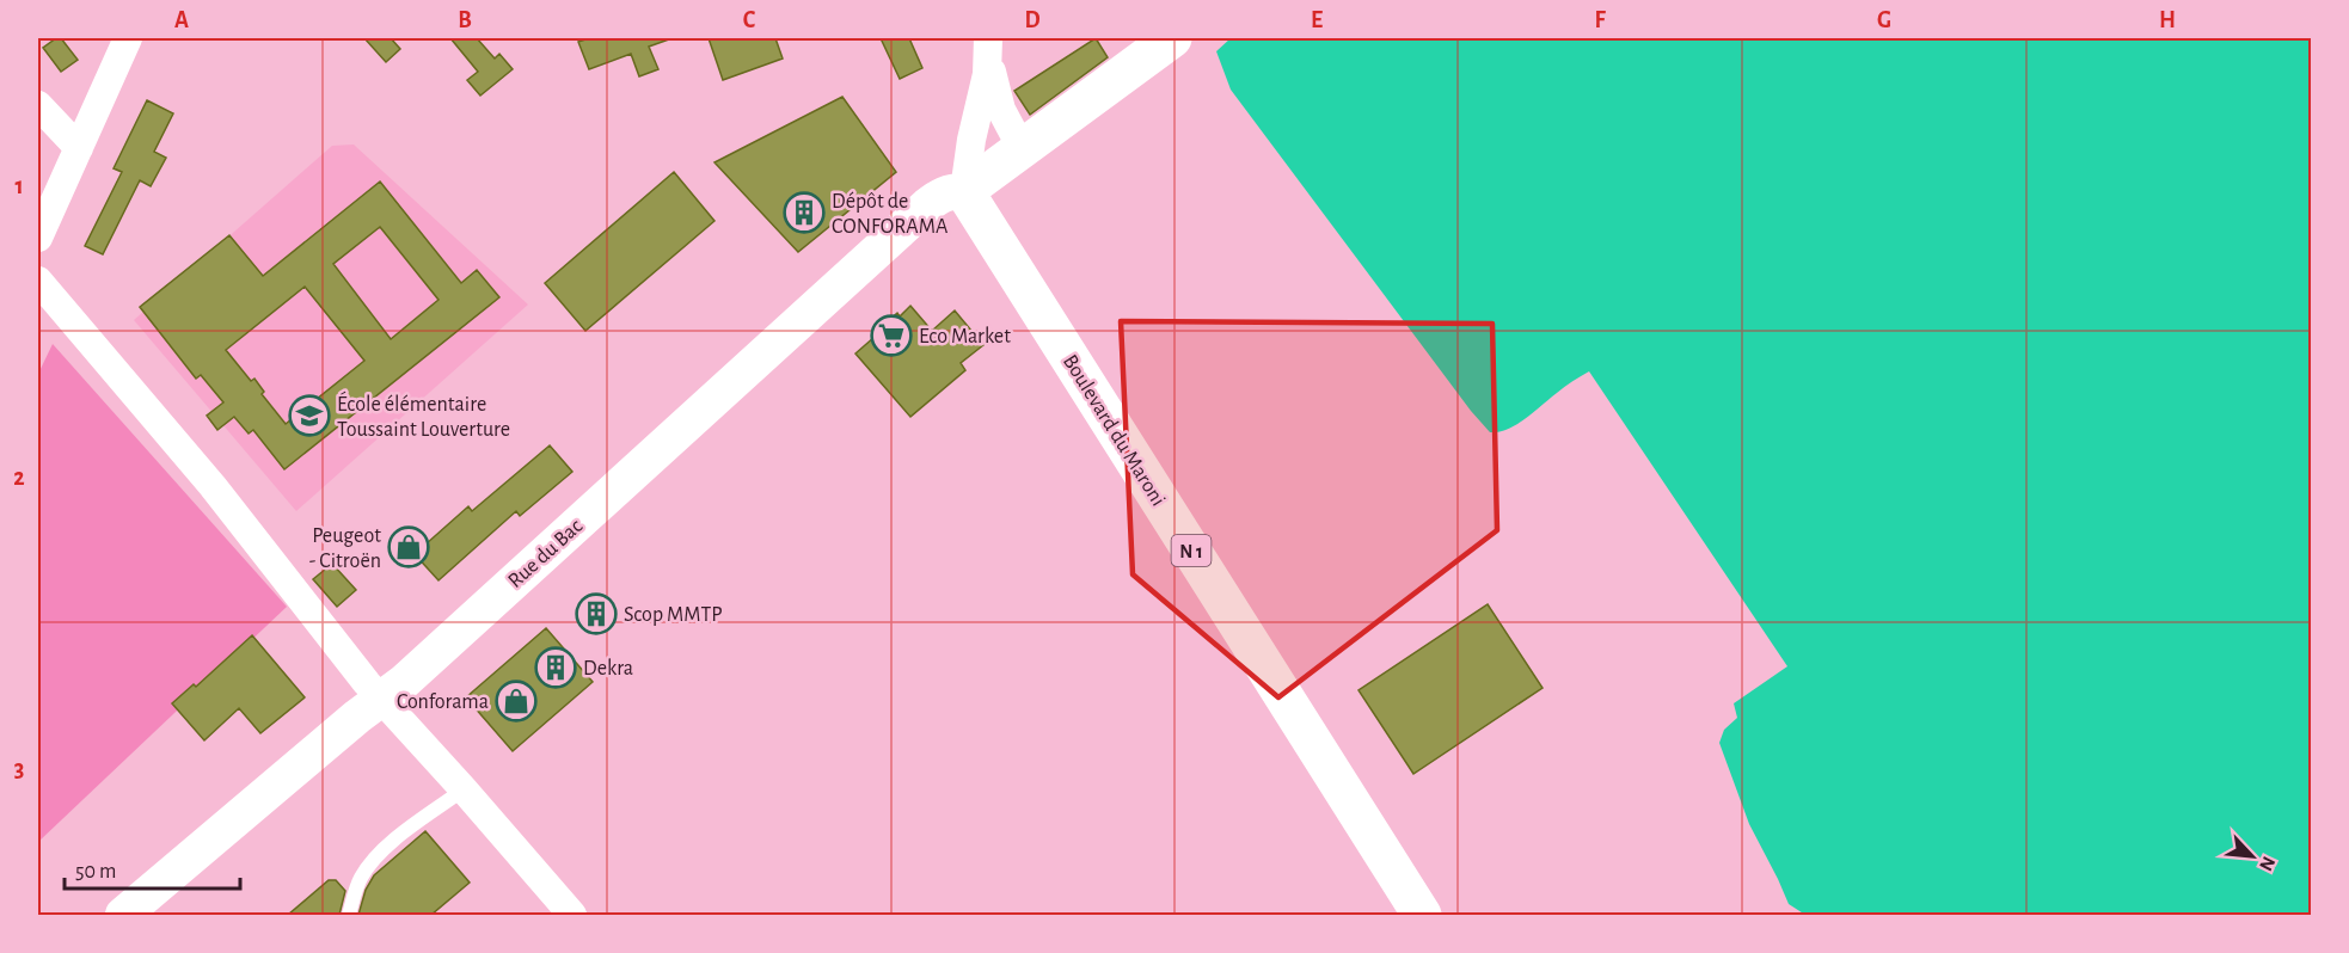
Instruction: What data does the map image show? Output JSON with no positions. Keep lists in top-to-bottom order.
{
  "streets": {
    "main road": ["Boulevard du Maroni", "N 1"],
    "street": ["Rue du Bac"]
  },
  "crossings": [
    ["Boulevard du Maroni", "Rue du Bac"]
  ],
  "places": {
    "building": ["Dépôt de CONFORAMA", "Scop MMTP", "Dekra"],
    "supermarket": ["Eco Market"],
    "school or university": ["École élémentaire Toussaint Louverture"],
    "shop": ["Peugeot - Citroën", "Conforama"]
  },
  "scale_bar": "50 m",
  "north": "bottom right",
  "grid": {
    "columns": [
      "A",
      "B",
      "C",
      "D",
      "E",
      "F",
      "G",
      "H"
    ],
    "rows": ["1", "2", "3"]
  }
}
